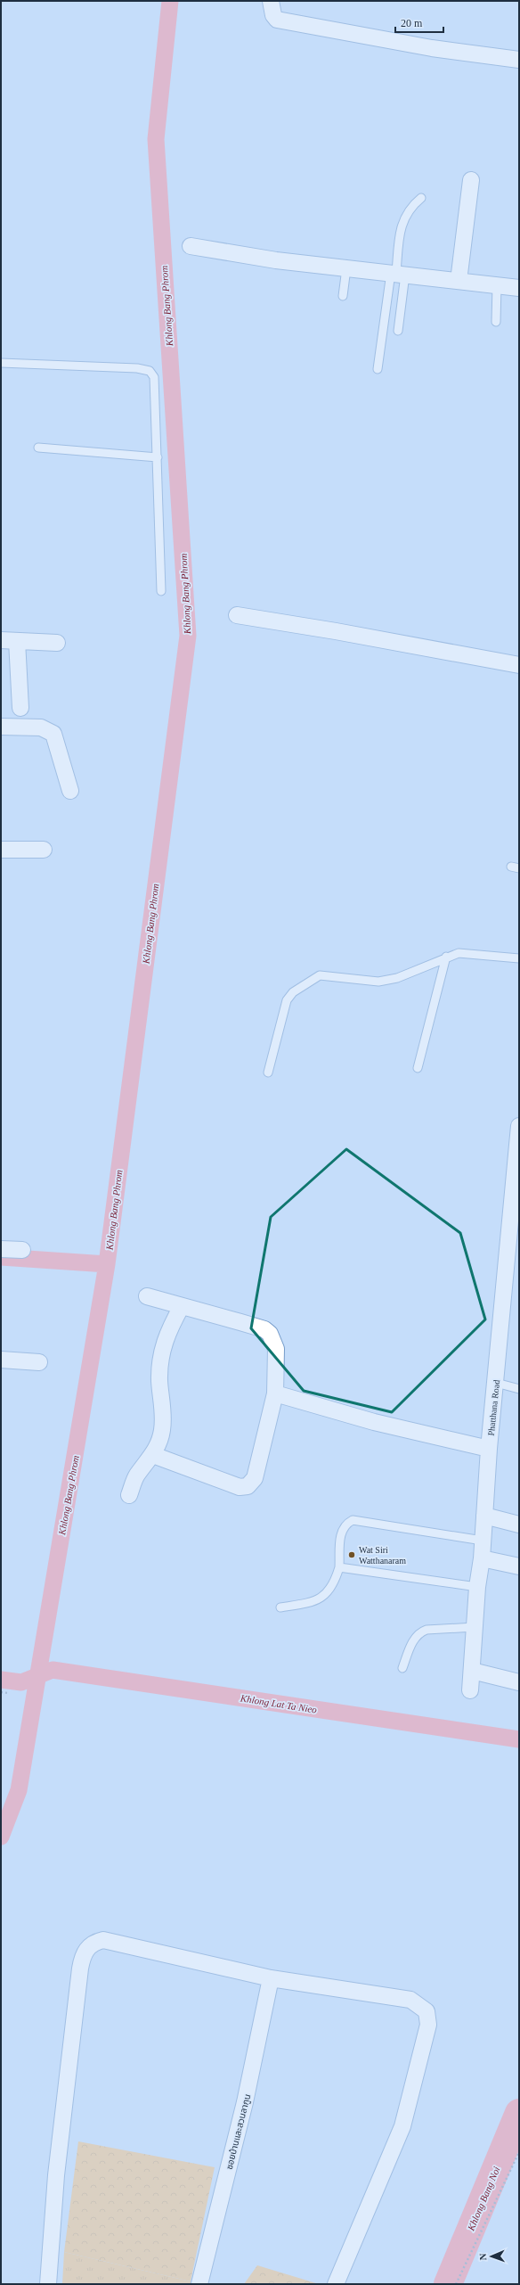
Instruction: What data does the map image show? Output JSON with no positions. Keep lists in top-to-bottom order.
{
  "streets": {
    "street": ["Phatthana Road", "ซอยบ้านและสวนลากูน"]
  },
  "water": ["Khlong Bang Phrom", "Khlong Lat Ta Nieo", "Khlong Bang Noi"],
  "places": ["Wat Siri Watthanaram"],
  "scale_bar": "20 m",
  "north": "left"
}
